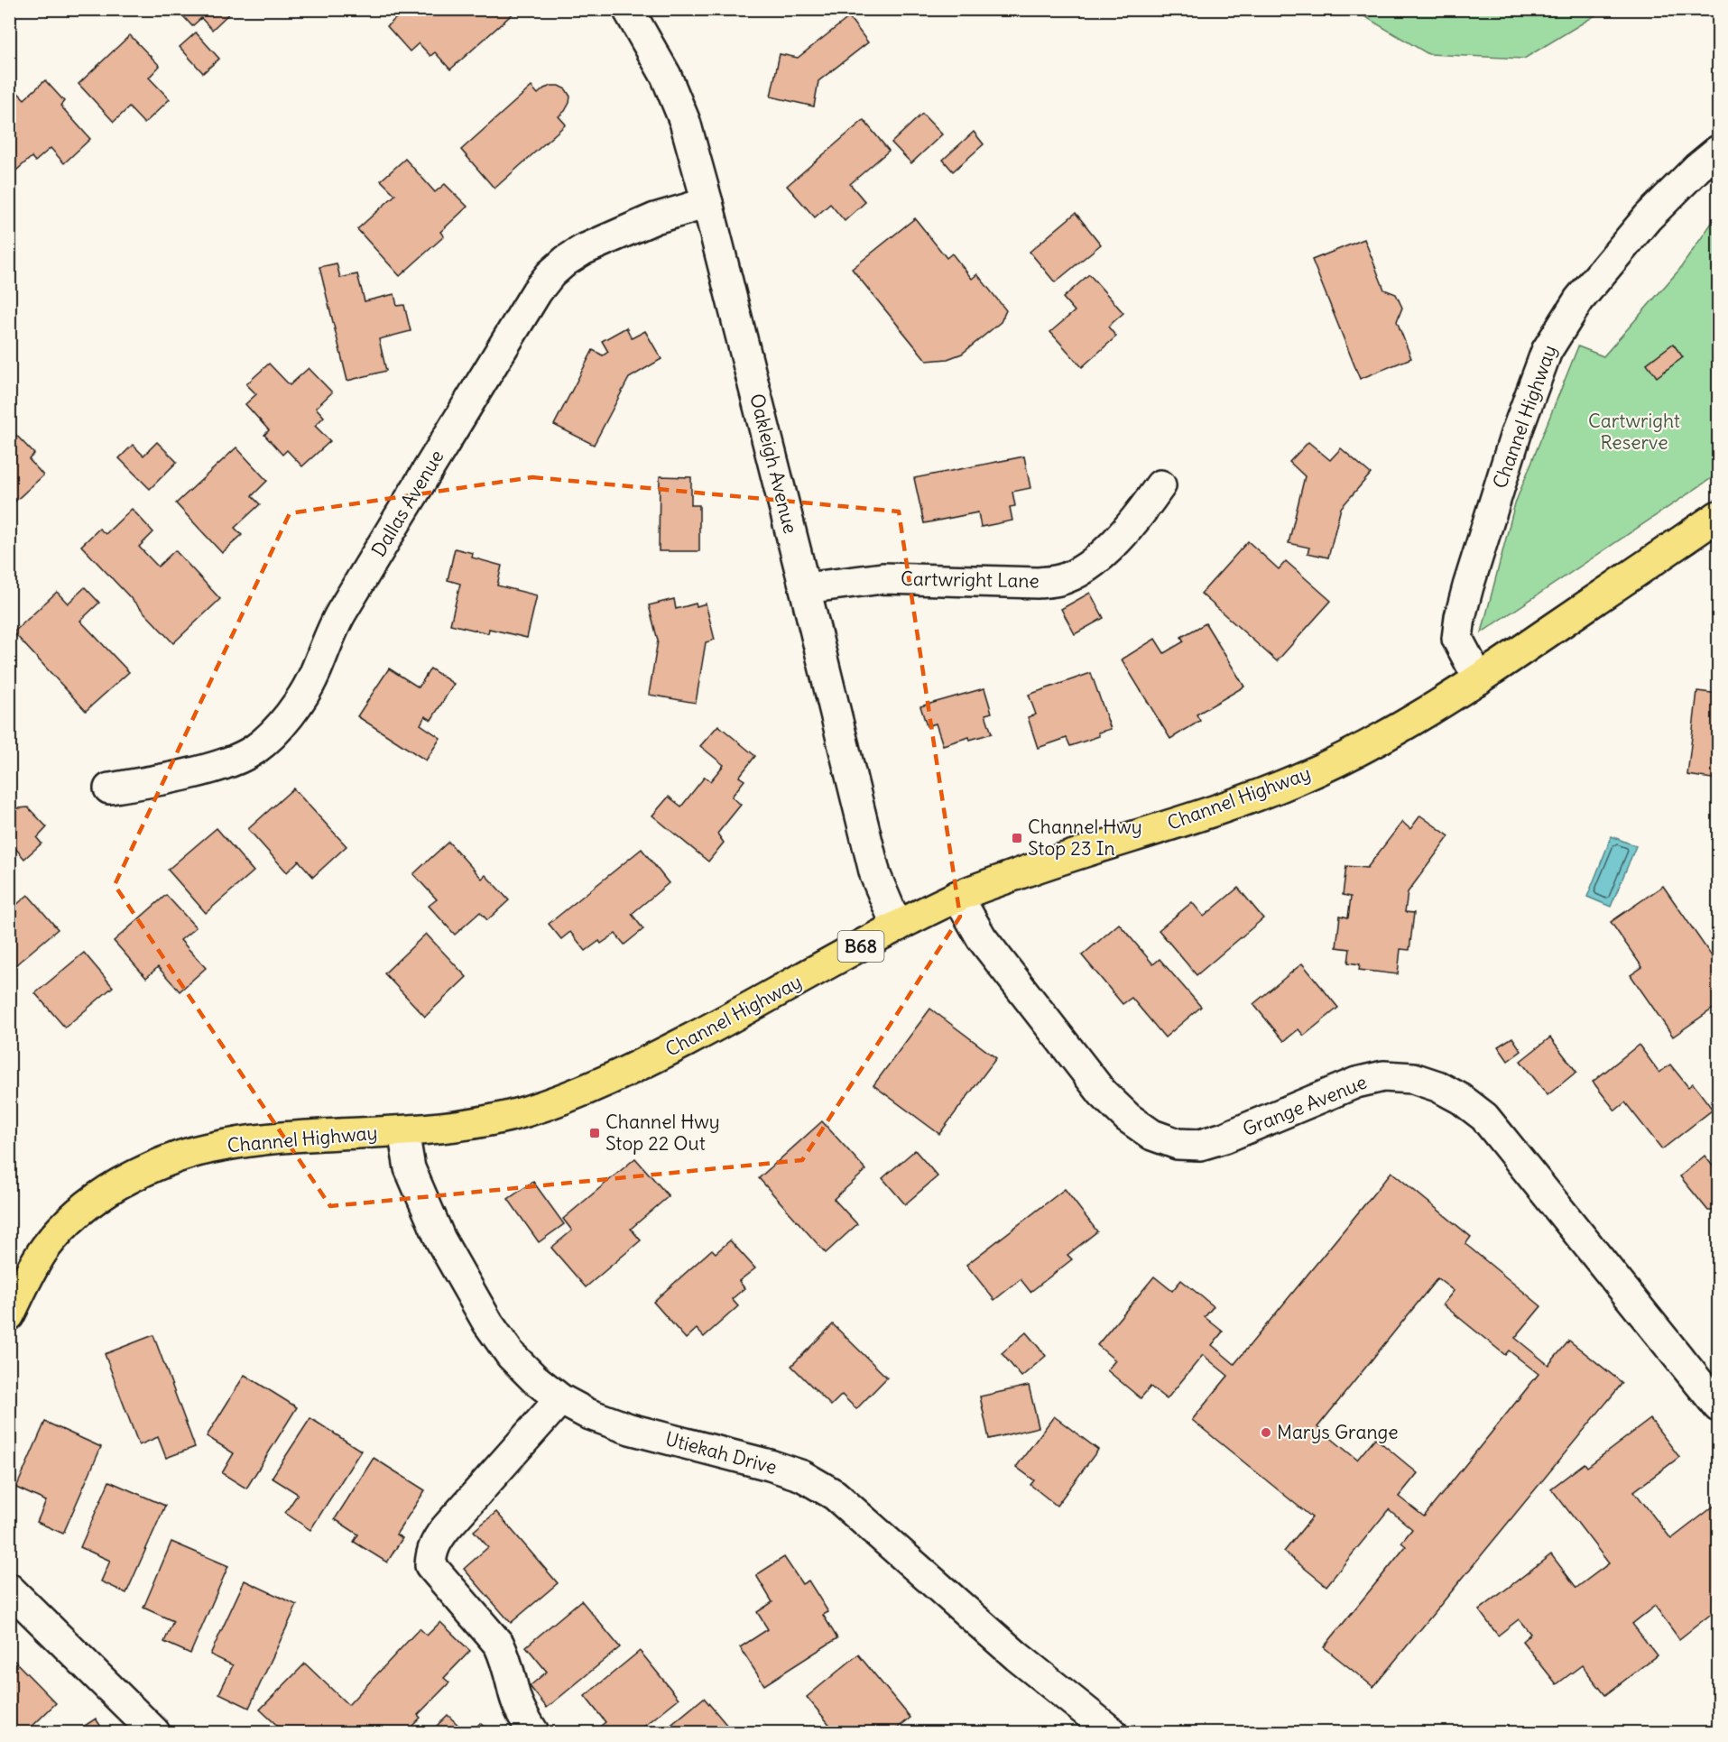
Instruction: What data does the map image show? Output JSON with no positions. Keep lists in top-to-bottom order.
{
  "streets": {
    "main road": ["Channel Highway", "B68"],
    "street": [
      "Oakleigh Avenue",
      "Dallas Avenue",
      "Cartwright Lane",
      "Grange Avenue",
      "Utiekah Drive"
    ]
  },
  "crossings": [
    ["Channel Highway", "Oakleigh Avenue"],
    ["Channel Highway", "Grange Avenue"],
    ["Channel Highway", "Utiekah Drive"],
    ["Oakleigh Avenue", "Dallas Avenue"],
    ["Oakleigh Avenue", "Cartwright Lane"]
  ],
  "parks": ["Cartwright Reserve"],
  "places": {
    "transit": ["Channel Hwy Stop 23 In", "Channel Hwy Stop 22 Out"],
    "other": ["Marys Grange"]
  }
}
